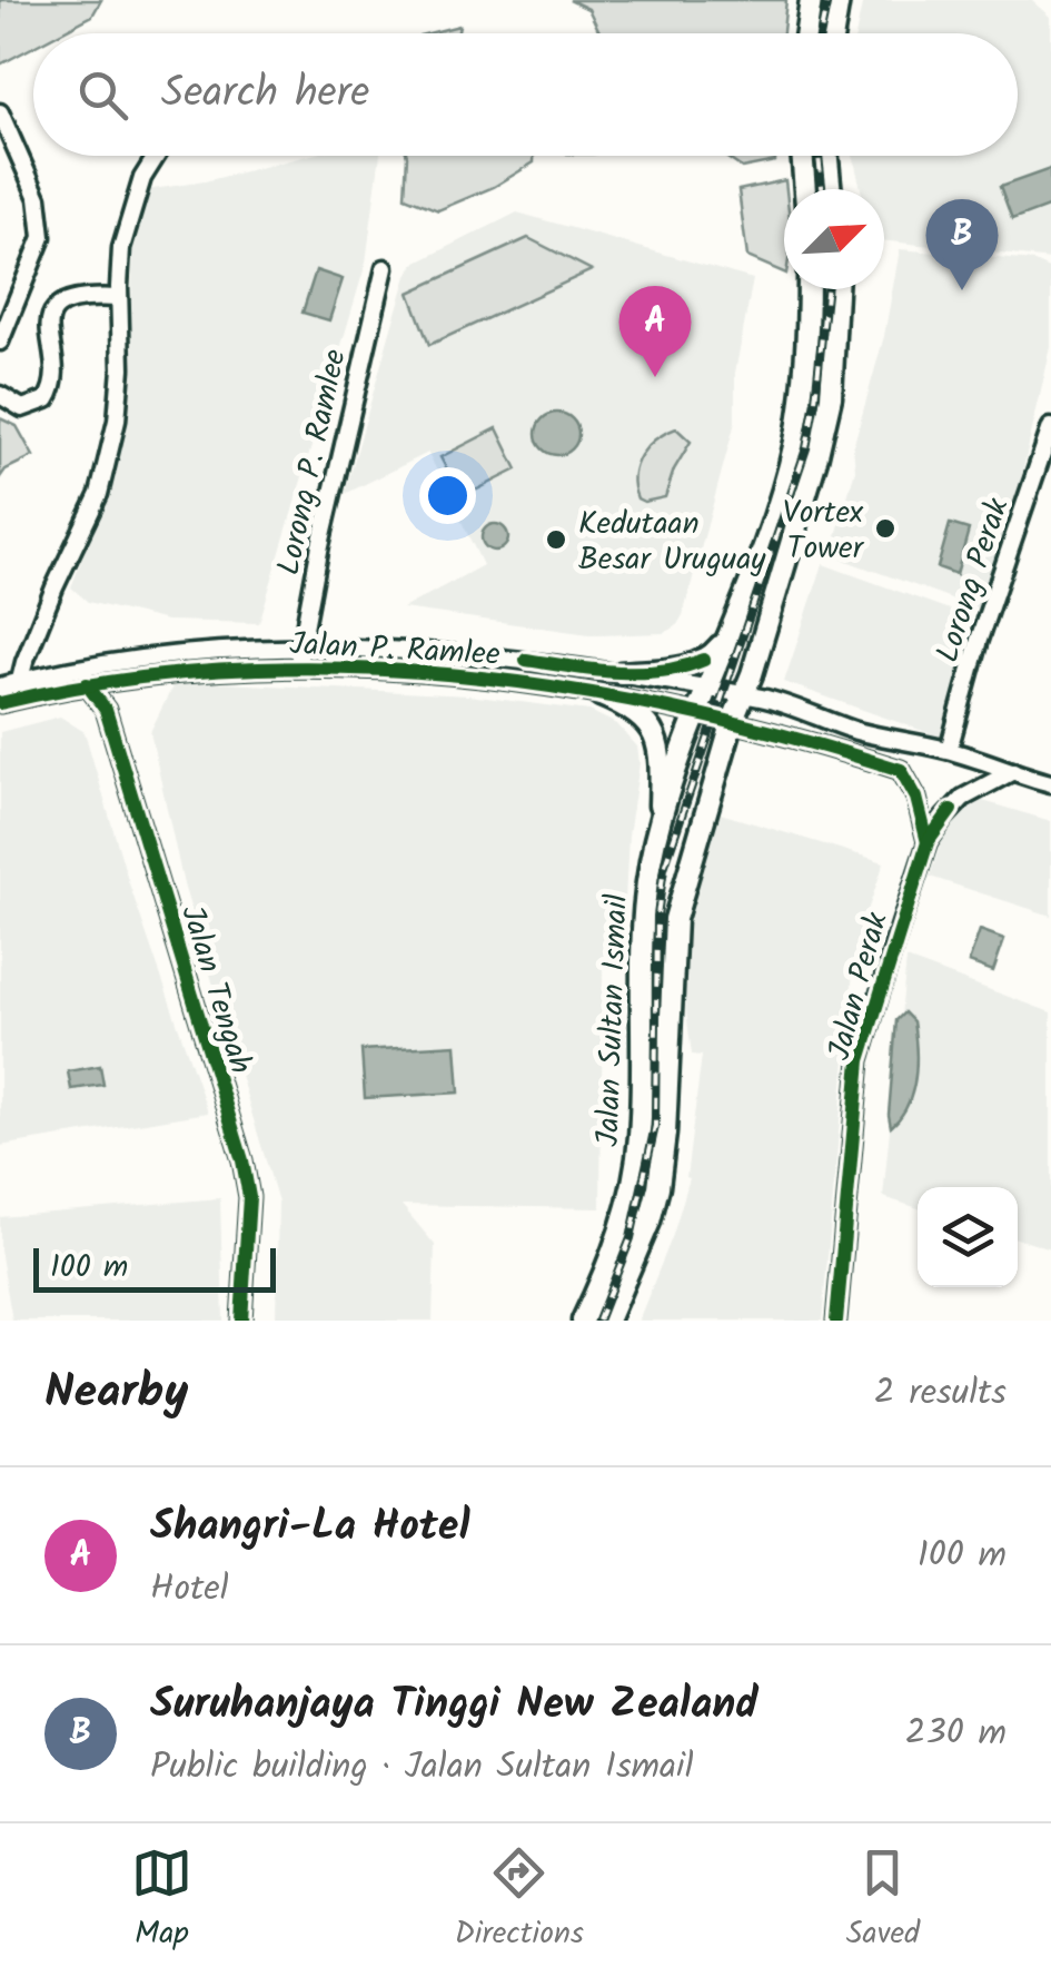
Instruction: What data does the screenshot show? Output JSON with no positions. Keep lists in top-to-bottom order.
{
  "streets": {
    "main road": ["Jalan Sultan Ismail"],
    "street": [
      "Lorong P. Ramlee",
      "Lorong Perak",
      "Jalan P. Ramlee",
      "Jalan Perak",
      "Jalan Tengah"
    ]
  },
  "crossings": [
    ["Lorong P. Ramlee", "Jalan P. Ramlee"],
    ["Lorong Perak", "Jalan P. Ramlee"],
    ["Jalan P. Ramlee", "Jalan Perak"],
    ["Jalan P. Ramlee", "Jalan Tengah"],
    ["Jalan P. Ramlee", "Jalan Sultan Ismail"]
  ],
  "places": ["Vortex Tower", "Kedutaan Besar Uruguay"],
  "scale_bar": "100 m",
  "north": "top right",
  "page": {
    "search": "Search here",
    "pins": ["B", "A"],
    "scale": "100 m",
    "heading": ["Nearby", "2 results"],
    "list": [
      {
        "mark": "A",
        "name": "Shangri-La Hotel",
        "note": "Hotel",
        "value": "100 m"
      },
      {
        "mark": "B",
        "name": "Suruhanjaya Tinggi New Zealand",
        "note": "Public building · Jalan Sultan Ismail",
        "value": "230 m"
      }
    ],
    "nav": ["Map", "Directions", "Saved"]
  }
}
